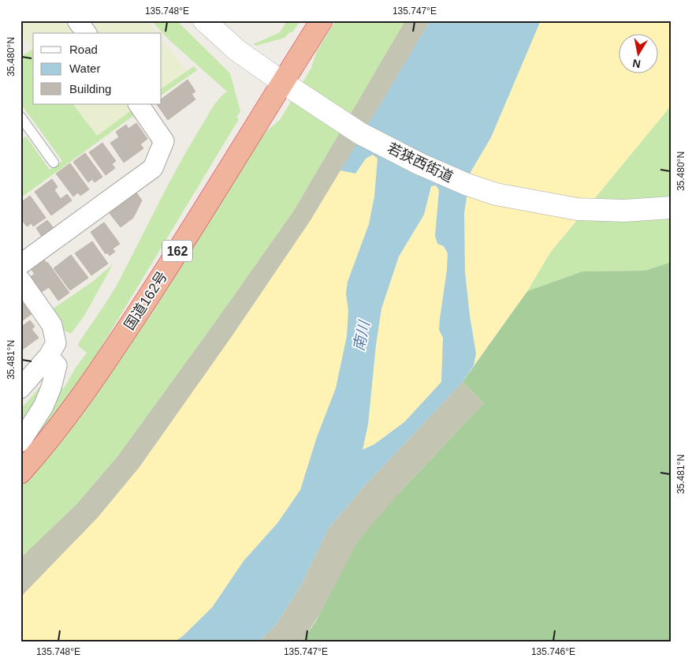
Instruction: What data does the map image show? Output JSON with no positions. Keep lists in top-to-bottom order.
{
  "streets": {
    "highway": ["162", "国道162号"],
    "street": ["若狭西街道"]
  },
  "crossings": [
    ["若狭西街道", "国道162号"]
  ],
  "water": ["南川"],
  "legend": ["Road", "Water", "Building"],
  "north": "bottom",
  "coordinates": [
    "135.748°E",
    "135.747°E",
    "35.480°N",
    "35.481°N",
    "135.746°E"
  ]
}
